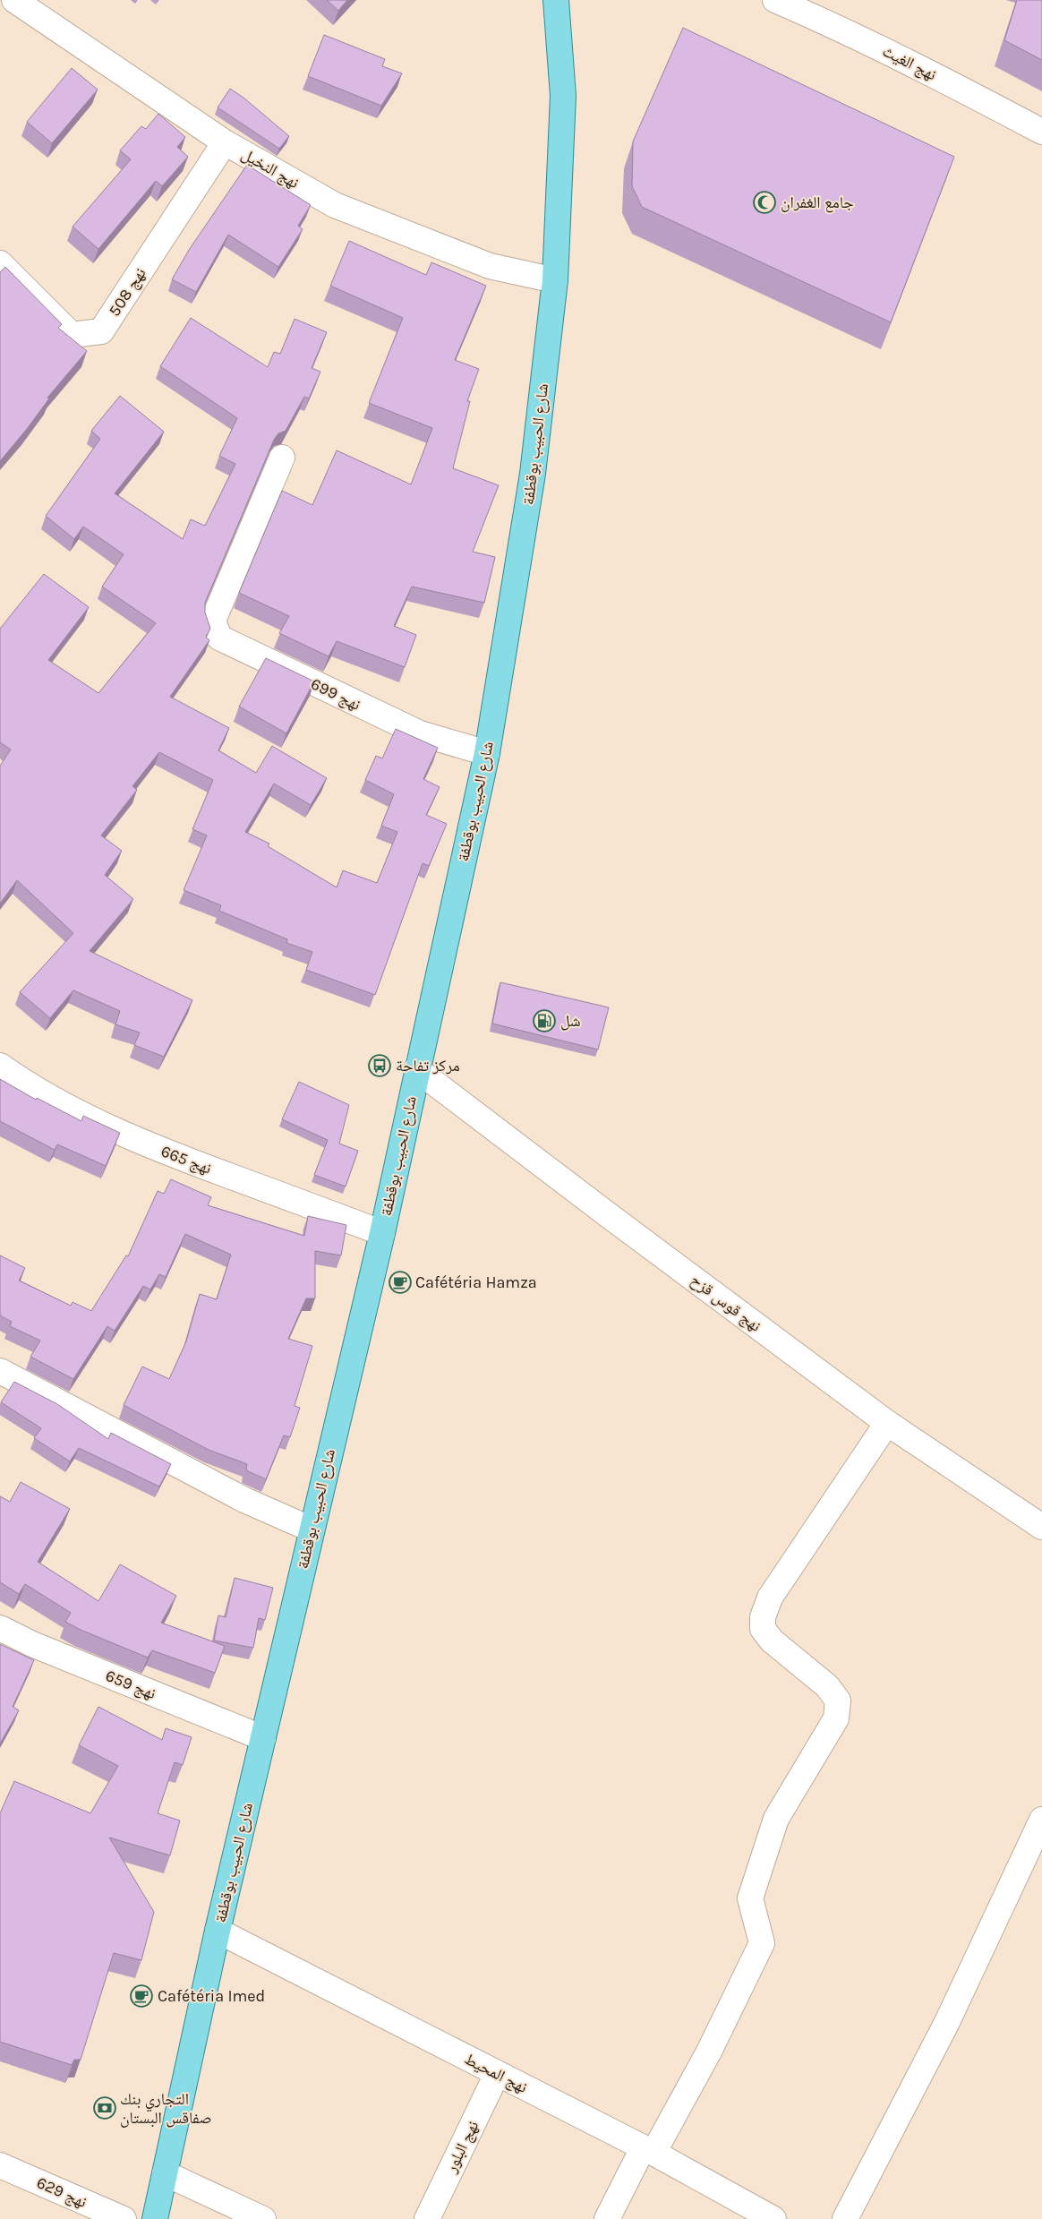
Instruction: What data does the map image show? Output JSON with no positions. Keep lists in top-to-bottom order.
{
  "streets": {
    "main road": ["شارع الحبيب بوقطفة"],
    "street": [
      "نهج الغيث",
      "نهج النخيل",
      "نهج 508",
      "نهج 699",
      "نهج 665",
      "نهج قوس قزح",
      "نهج 659",
      "نهج المحيط",
      "نهج البلور",
      "نهج 629"
    ]
  },
  "crossings": [
    ["نهج النخيل", "نهج 508"],
    ["نهج النخيل", "شارع الحبيب بوقطفة"],
    ["شارع الحبيب بوقطفة", "نهج 699"],
    ["شارع الحبيب بوقطفة", "نهج 665"],
    ["شارع الحبيب بوقطفة", "نهج قوس قزح"],
    ["شارع الحبيب بوقطفة", "نهج 659"],
    ["شارع الحبيب بوقطفة", "نهج المحيط"],
    ["نهج المحيط", "نهج البلور"]
  ],
  "places": {
    "mosque": ["جامع الغفران"],
    "fuel station": ["شل"],
    "bus stop": ["مركز تفاحة"],
    "cafe": ["Cafétéria Hamza", "Cafétéria Imed"],
    "bank": ["التجاري بنك صفاقس البستان"]
  }
}
